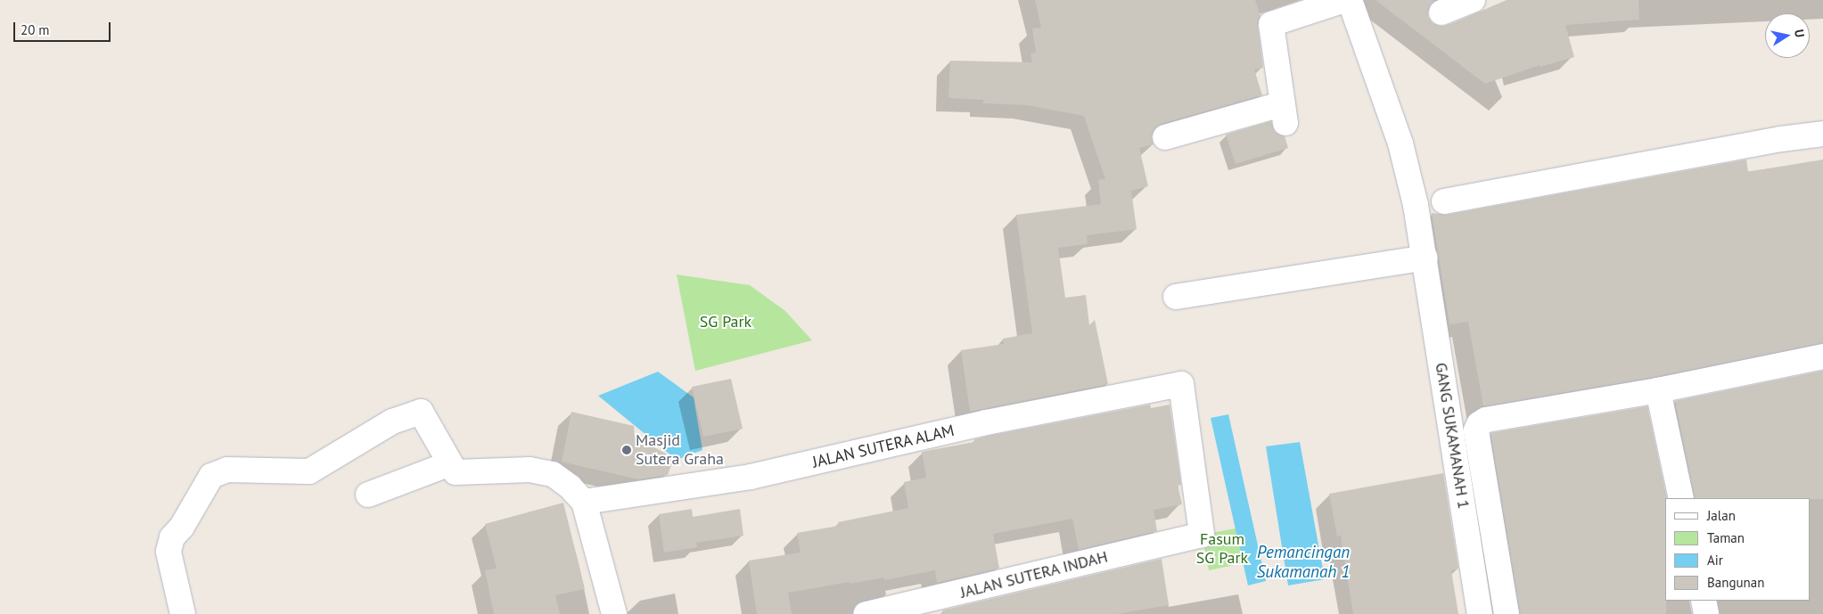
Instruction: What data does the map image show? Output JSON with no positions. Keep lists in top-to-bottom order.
{
  "streets": {
    "street": ["GANG SUKAMANAH 1", "JALAN SUTERA ALAM", "JALAN SUTERA INDAH"]
  },
  "crossings": [
    ["JALAN SUTERA ALAM", "JALAN SUTERA INDAH"]
  ],
  "water": ["Pemancingan Sukamanah 1"],
  "parks": ["SG Park", "Fasum SG Park"],
  "places": ["Masjid Sutera Graha"],
  "legend": [
    "Jalan",
    "Taman",
    "Air",
    "Bangunan"
  ],
  "scale_bar": "20 m",
  "north": "right"
}
